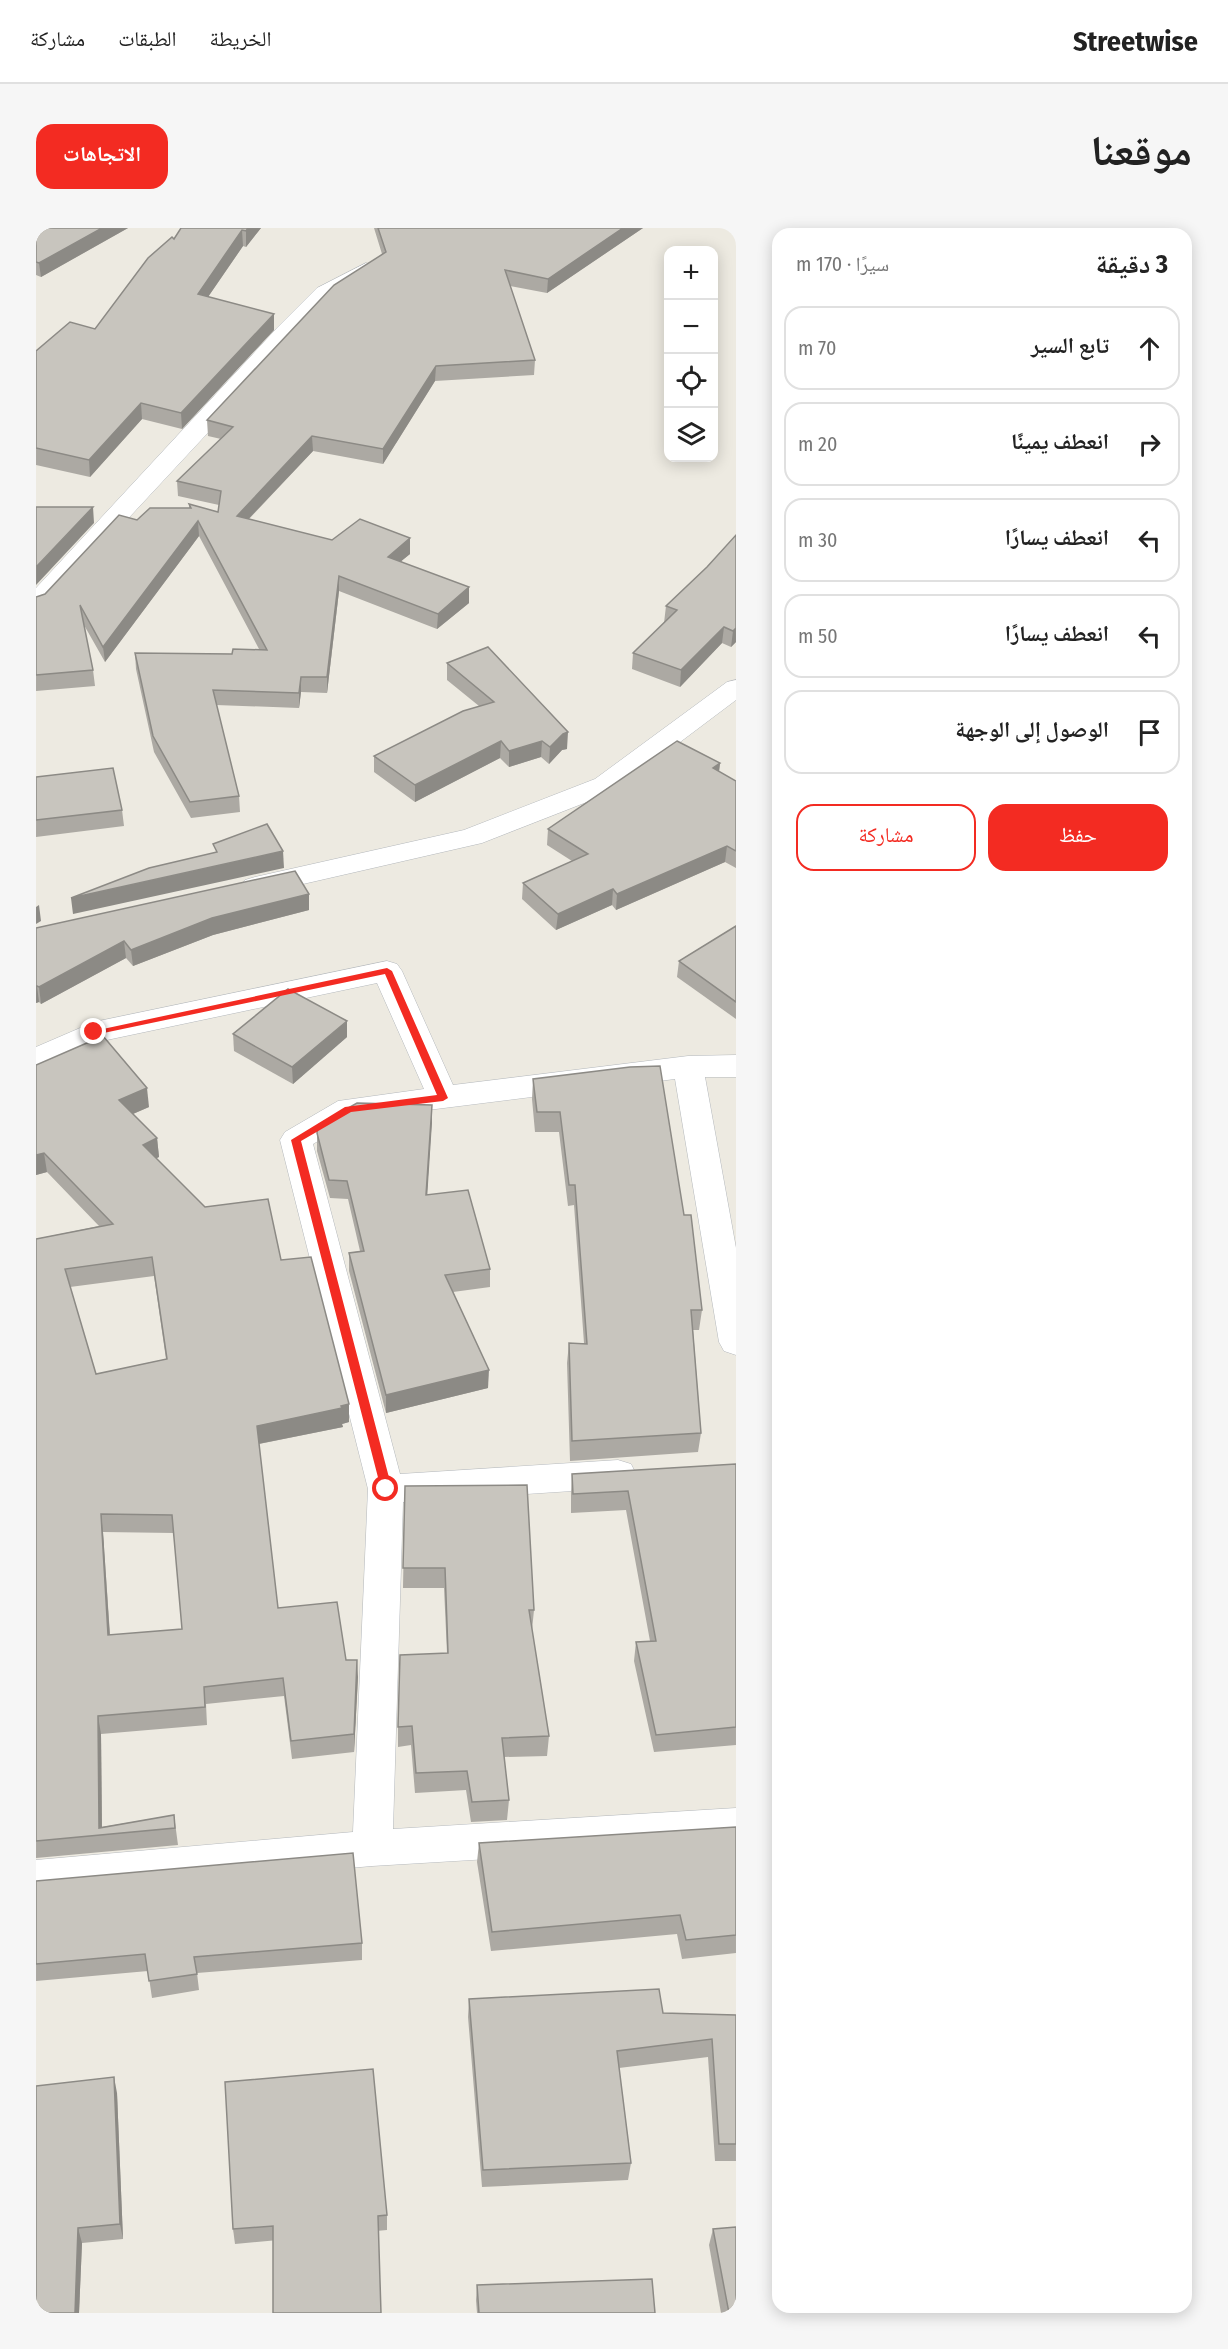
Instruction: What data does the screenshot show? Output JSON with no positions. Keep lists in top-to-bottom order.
{
  "page": {
    "header": "Streetwise",
    "nav": ["الخريطة", "الطبقات", "مشاركة"],
    "title": "موقعنا",
    "buttons": [
      "الاتجاهات",
      ["حفظ", "مشاركة"]
    ],
    "heading": ["3 دقيقة", "سيرًا · 170 m"],
    "map_buttons": ["+", "−"],
    "list": [
      ["تابع السير", "70 m"],
      ["انعطف يمينًا", "20 m"],
      ["انعطف يسارًا", "30 m"],
      ["انعطف يسارًا", "50 m"],
      "الوصول إلى الوجهة"
    ]
  }
}
